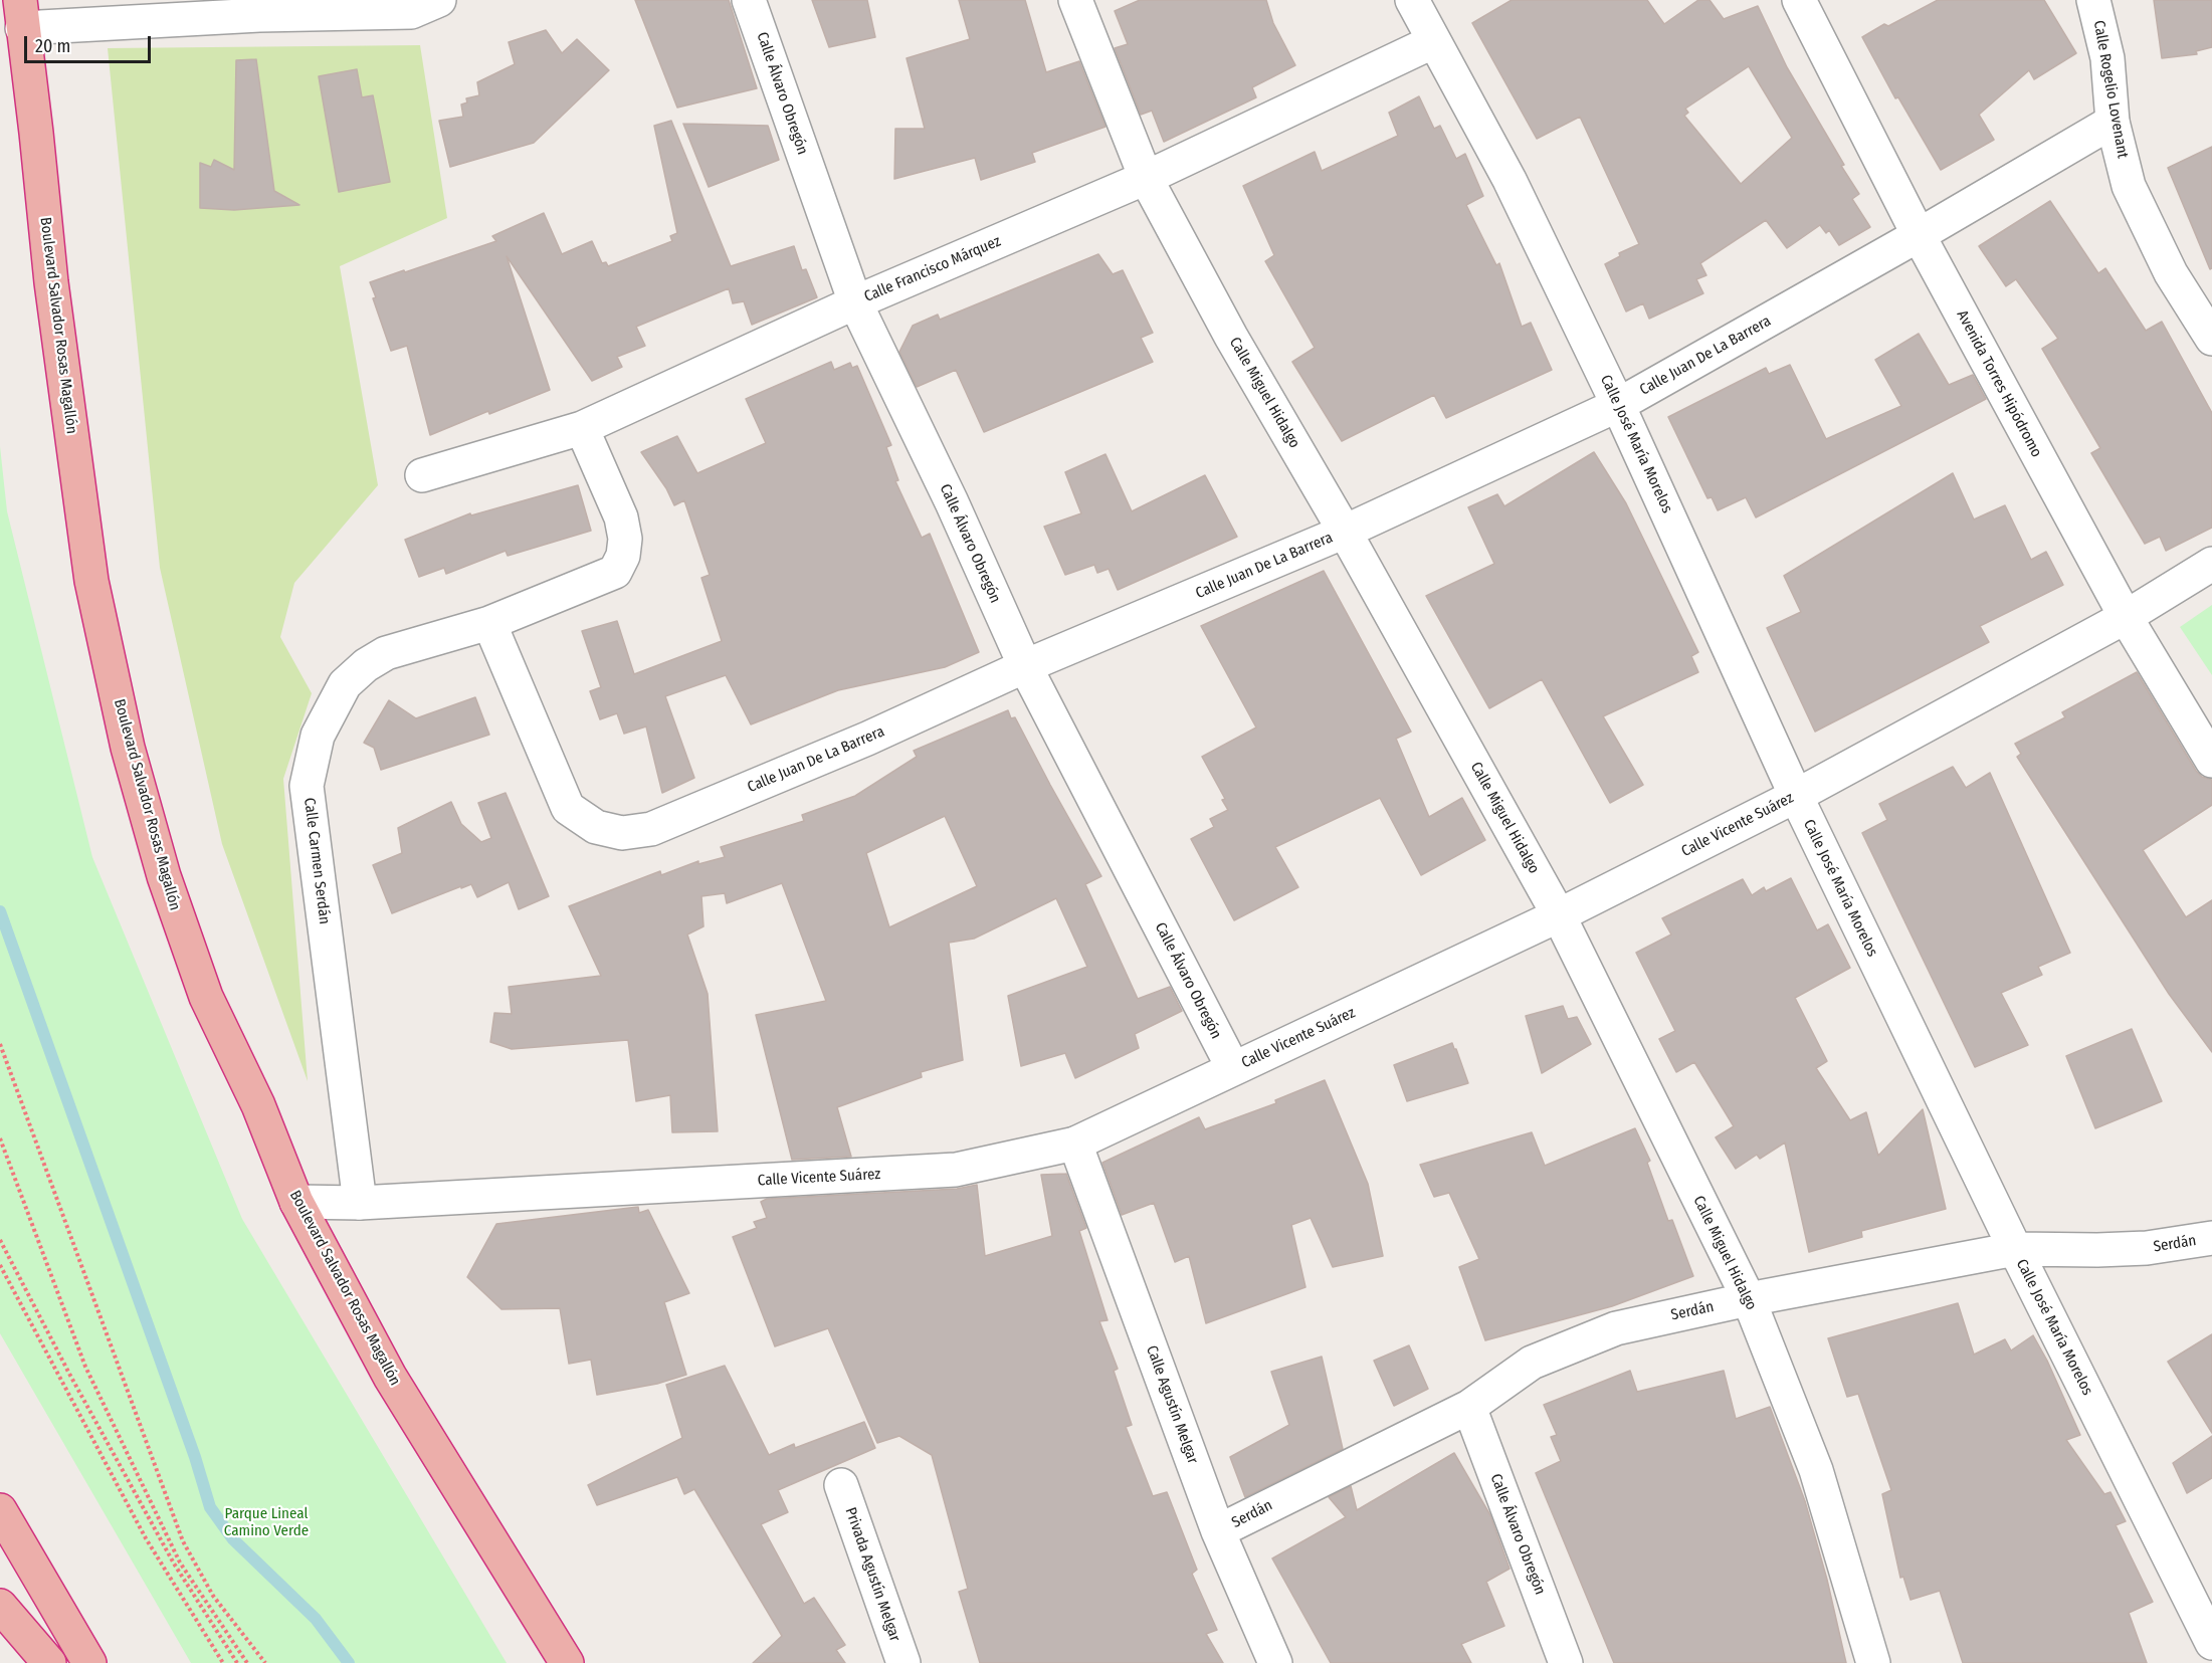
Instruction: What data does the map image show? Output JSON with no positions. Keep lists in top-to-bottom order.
{
  "streets": {
    "highway": ["Boulevard Salvador Rosas Magallón"],
    "street": [
      "Calle Rogelio Lovenant",
      "Calle Álvaro Obregón",
      "Calle Francisco Márquez",
      "Calle Juan De La Barrera",
      "Avenida Torres Hipódromo",
      "Calle Miguel Hidalgo",
      "Calle José María Morelos",
      "Calle Vicente Suárez",
      "Calle Carmen Serdán",
      "Serdán",
      "Calle Agustín Melgar",
      "Privada Agustín Melgar"
    ]
  },
  "crossings": [
    ["Calle Rogelio Lovenant", "Calle Juan De La Barrera"],
    ["Calle Álvaro Obregón", "Calle Francisco Márquez"],
    ["Calle Álvaro Obregón", "Calle Juan De La Barrera"],
    ["Calle Álvaro Obregón", "Calle Vicente Suárez"],
    ["Calle Álvaro Obregón", "Serdán"],
    ["Calle Francisco Márquez", "Calle Miguel Hidalgo"],
    ["Calle Francisco Márquez", "Calle José María Morelos"],
    ["Calle Francisco Márquez", "Calle Carmen Serdán"],
    ["Boulevard Salvador Rosas Magallón", "Calle Vicente Suárez"],
    ["Calle Juan De La Barrera", "Avenida Torres Hipódromo"],
    ["Calle Juan De La Barrera", "Calle Miguel Hidalgo"],
    ["Calle Juan De La Barrera", "Calle José María Morelos"],
    ["Calle Juan De La Barrera", "Calle Carmen Serdán"],
    ["Avenida Torres Hipódromo", "Calle Vicente Suárez"],
    ["Calle Miguel Hidalgo", "Calle Vicente Suárez"],
    ["Calle Miguel Hidalgo", "Serdán"],
    ["Calle José María Morelos", "Calle Vicente Suárez"],
    ["Calle José María Morelos", "Serdán"],
    ["Calle Vicente Suárez", "Calle Carmen Serdán"],
    ["Calle Vicente Suárez", "Calle Agustín Melgar"],
    ["Serdán", "Calle Agustín Melgar"]
  ],
  "parks": ["Parque Lineal Camino Verde"],
  "scale_bar": "20 m"
}
